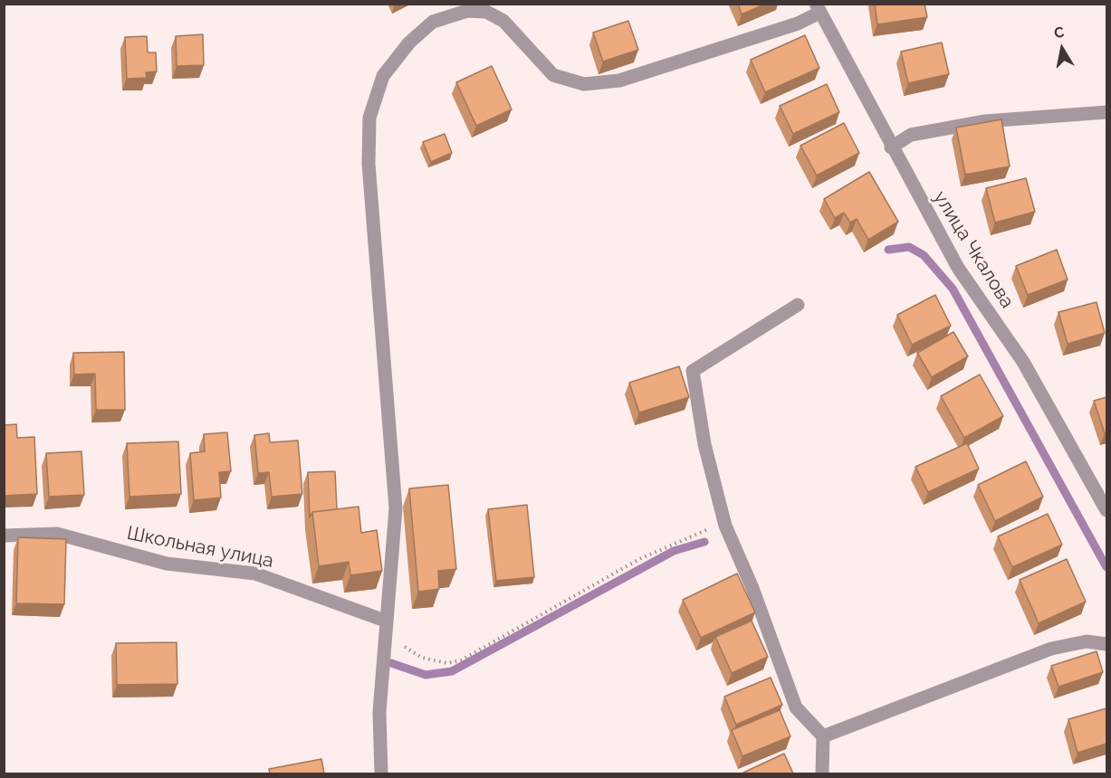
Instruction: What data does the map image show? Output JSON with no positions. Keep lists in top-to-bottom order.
{
  "streets": {
    "street": ["улица Чкалова", "Школьная улица"]
  },
  "north": "top"
}
